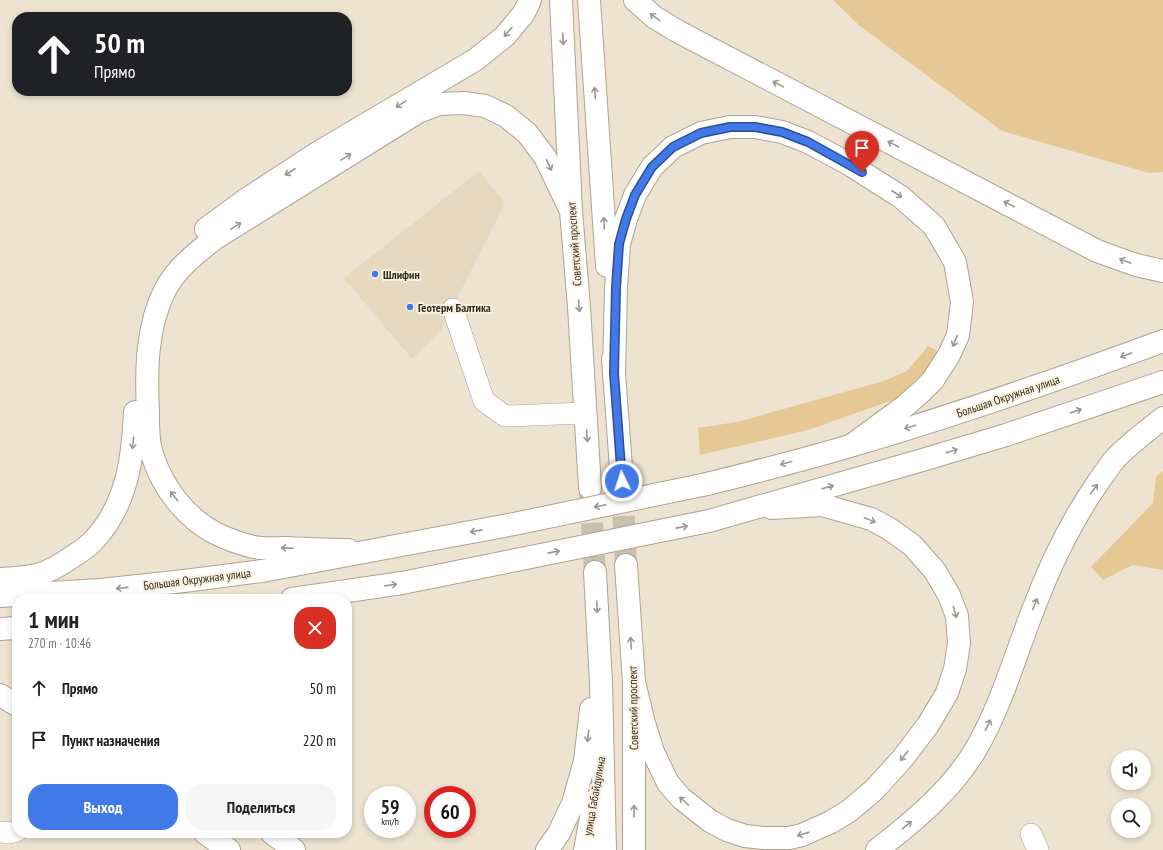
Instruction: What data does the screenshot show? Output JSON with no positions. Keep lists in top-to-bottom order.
{
  "streets": {
    "main road": ["Советский проспект", "Большая Окружная улица", "улица Габайдулина"]
  },
  "places": ["Шлифин", "Геотерм Балтика"],
  "page": {
    "turn": ["50 m", "Прямо"],
    "heading": ["1 мин", "270 m · 10:46"],
    "list": [
      {
        "name": "Прямо",
        "value": "50 m"
      },
      {
        "name": "Пункт назначения",
        "value": "220 m"
      }
    ],
    "buttons": ["Выход", "Поделиться"],
    "speed": "59 km/h",
    "limit": "60"
  }
}
